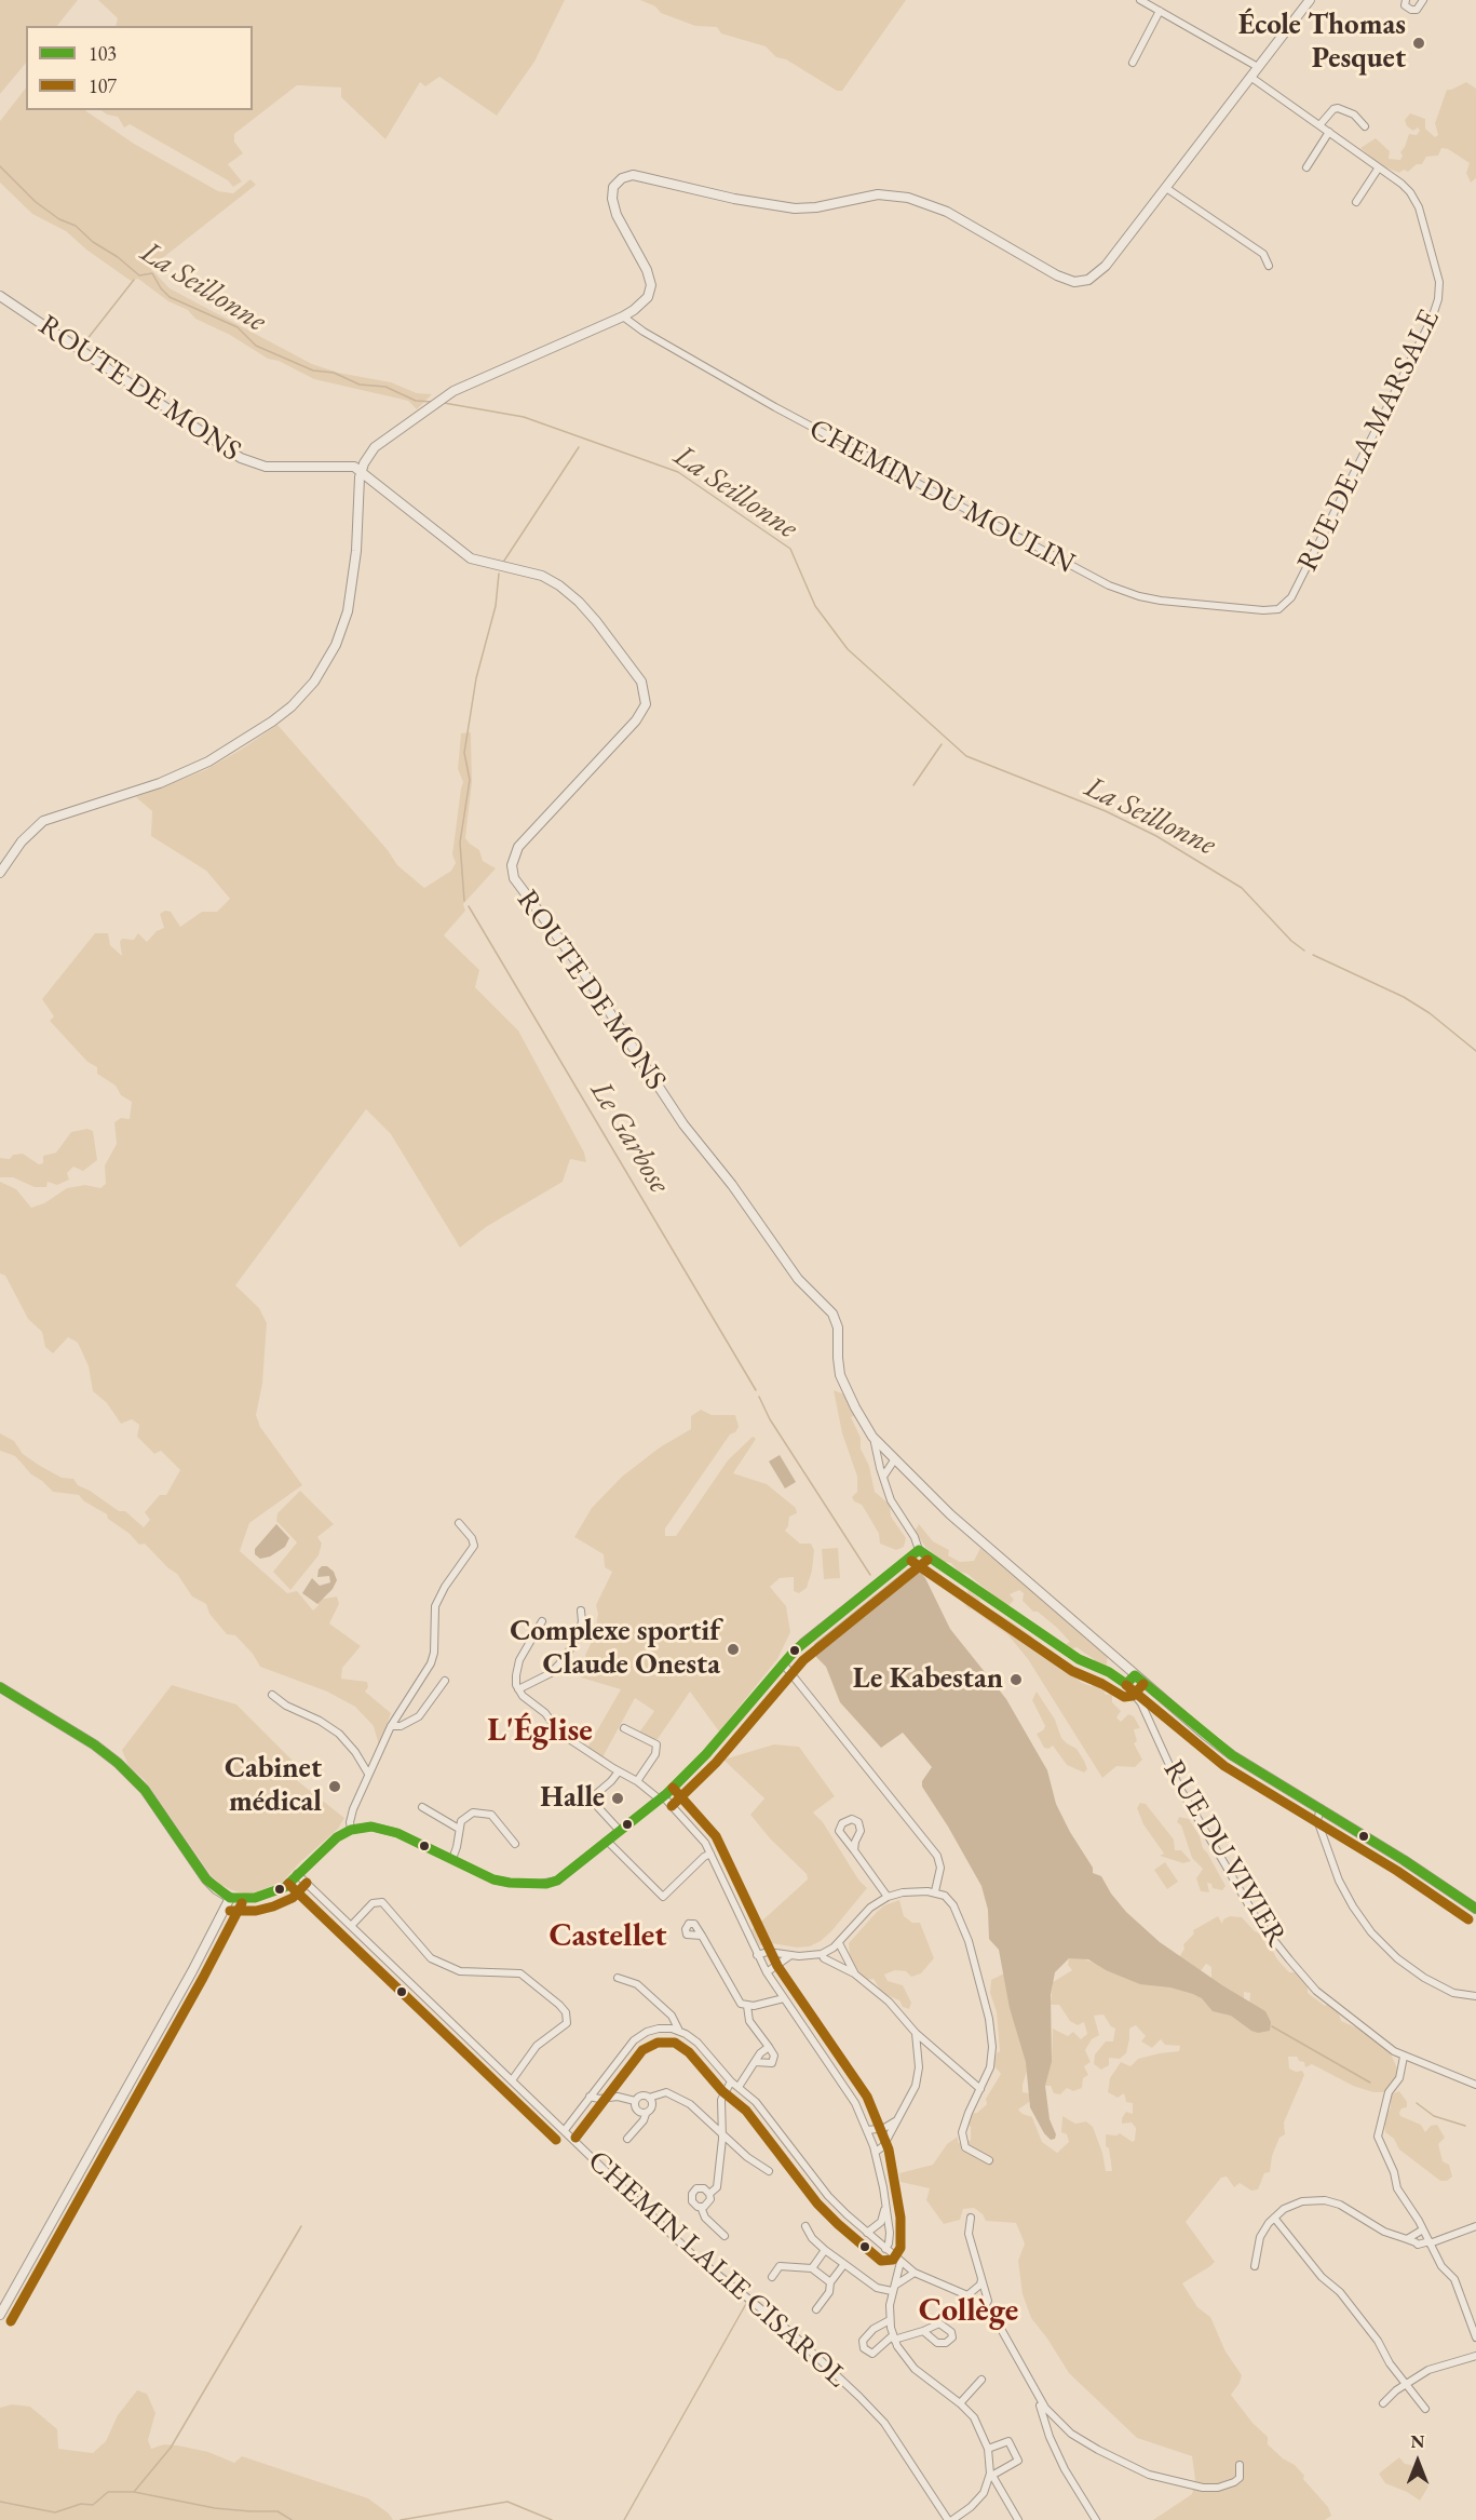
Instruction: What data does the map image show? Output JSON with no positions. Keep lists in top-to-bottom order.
{
  "streets": {
    "street": [
      "ROUTE DE MONS",
      "RUE DE LA MARSALE",
      "CHEMIN DU MOULIN",
      "RUE DU VIVIER",
      "CHEMIN LALIE CISAROL"
    ]
  },
  "crossings": [
    ["RUE DE LA MARSALE", "CHEMIN DU MOULIN"]
  ],
  "districts": ["L'Église", "Castellet", "Collège"],
  "water": ["La Seillonne", "Le Garbose"],
  "places": [
    "École Thomas Pesquet",
    "Complexe sportif Claude Onesta",
    "Le Kabestan",
    "Cabinet médical",
    "Halle"
  ],
  "lines": ["transit line 103", "transit line 107"],
  "legend": ["103", "107"],
  "north": "top"
}
